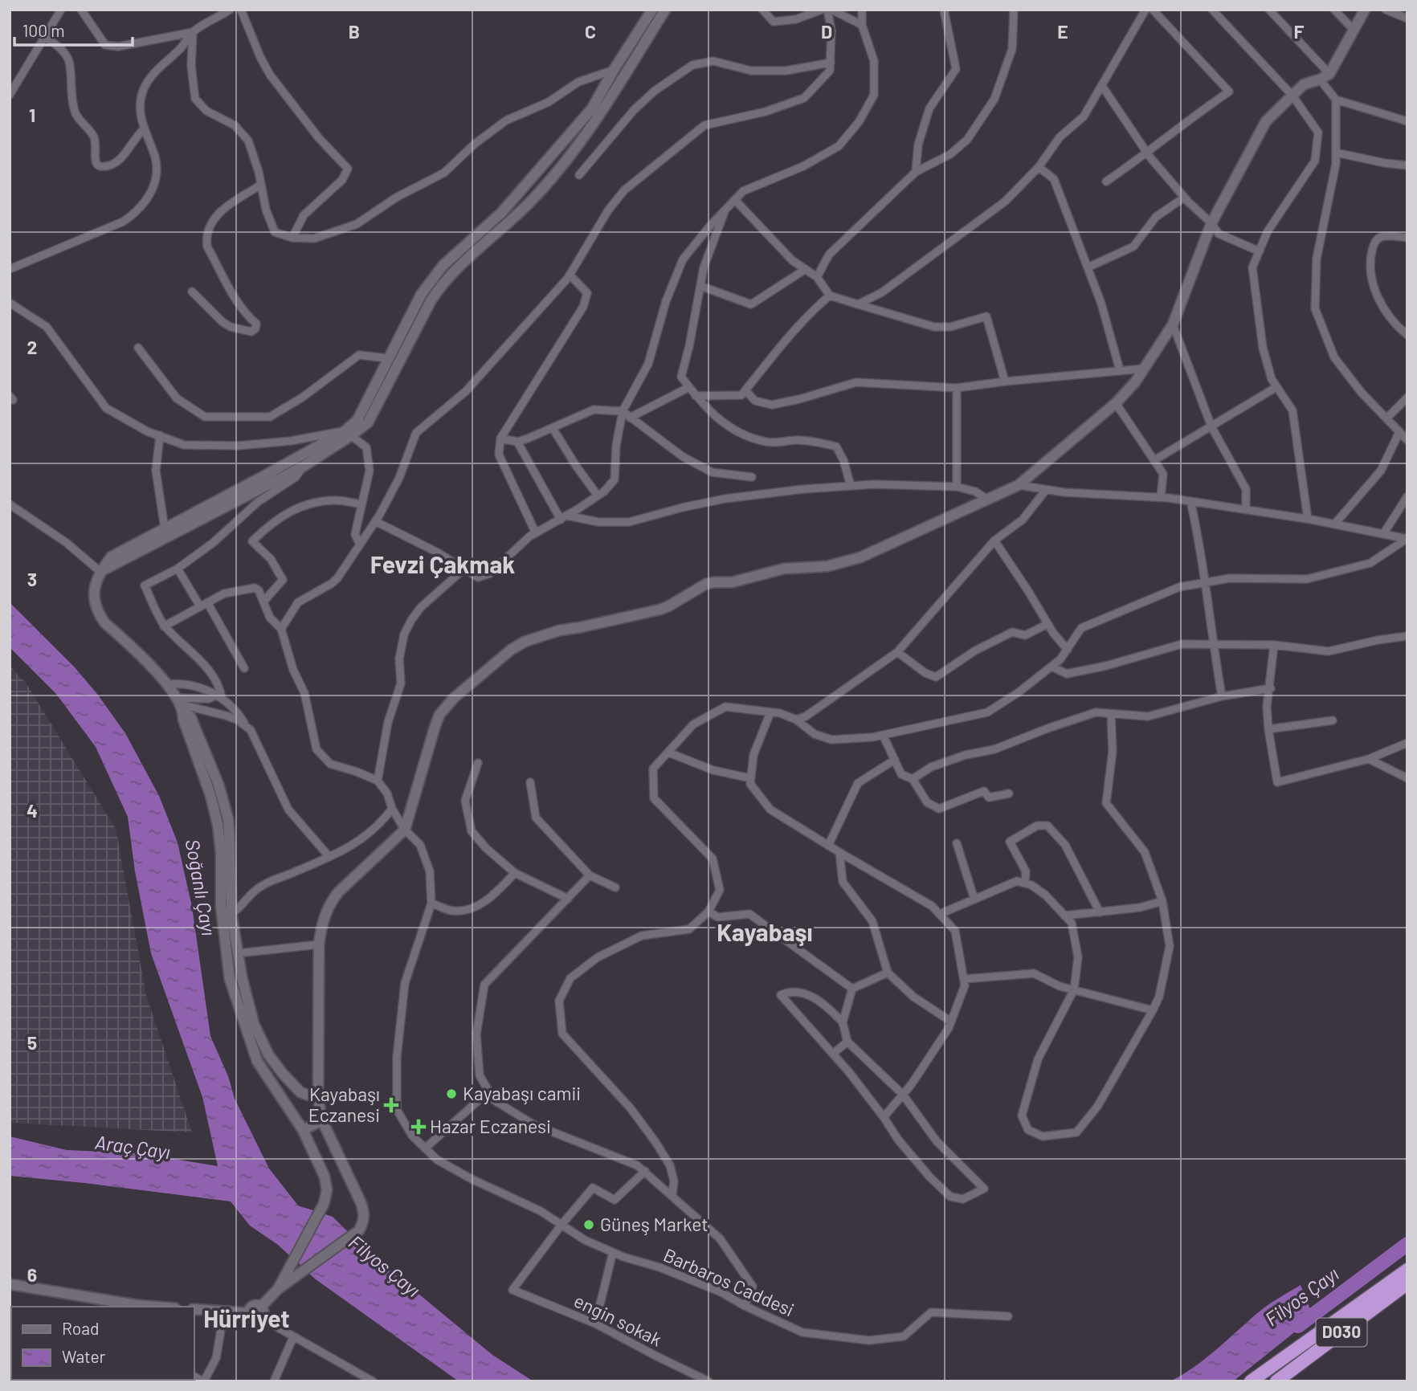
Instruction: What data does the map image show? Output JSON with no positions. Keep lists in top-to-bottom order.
{
  "streets": {
    "highway": ["D030"],
    "street": ["Barbaros Caddesi", "engin sokak"]
  },
  "crossings": [
    ["Barbaros Caddesi", "engin sokak"]
  ],
  "districts": ["Fevzi Çakmak", "Kayabaşı", "Hürriyet"],
  "water": ["Soğanlı Çayı", "Araç Çayı", "Filyos Çayı"],
  "places": {
    "other": ["Kayabaşı camii", "Güneş Market"],
    "health": ["Kayabaşı Eczanesi", "Hazar Eczanesi"]
  },
  "legend": ["Road", "Water"],
  "scale_bar": "100 m",
  "grid": {
    "columns": [
      "B",
      "C",
      "D",
      "E",
      "F"
    ],
    "rows": [
      "1",
      "2",
      "3",
      "4",
      "5",
      "6"
    ]
  }
}
